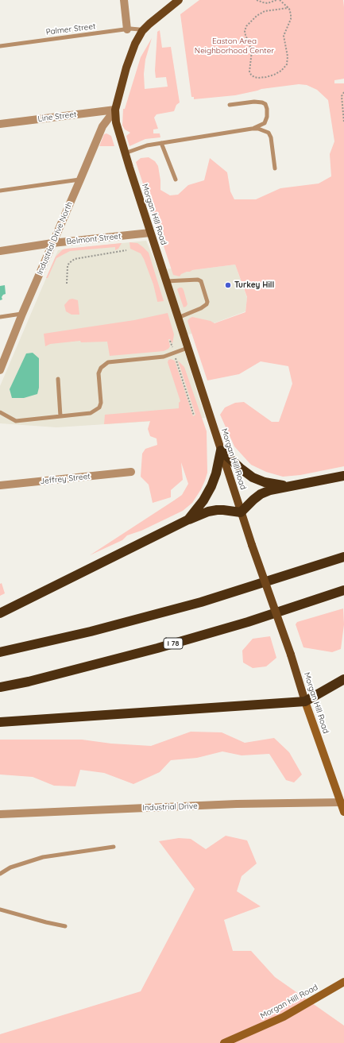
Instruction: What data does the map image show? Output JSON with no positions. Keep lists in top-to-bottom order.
{
  "streets": {
    "highway": ["I 78"],
    "main road": ["Morgan Hill Road"],
    "street": [
      "Line Street",
      "Industrial Drive North",
      "Belmont Street",
      "Jeffrey Street",
      "Industrial Drive"
    ],
    "lane": ["Palmer Street"]
  },
  "crossings": [
    ["Line Street", "Morgan Hill Road"],
    ["Line Street", "Industrial Drive North"],
    ["Morgan Hill Road", "Industrial Drive North"],
    ["Morgan Hill Road", "Belmont Street"],
    ["Morgan Hill Road", "Industrial Drive"],
    ["Industrial Drive North", "Belmont Street"]
  ],
  "parks": ["Easton Area Neighborhood Center"],
  "places": ["Turkey Hill"]
}
